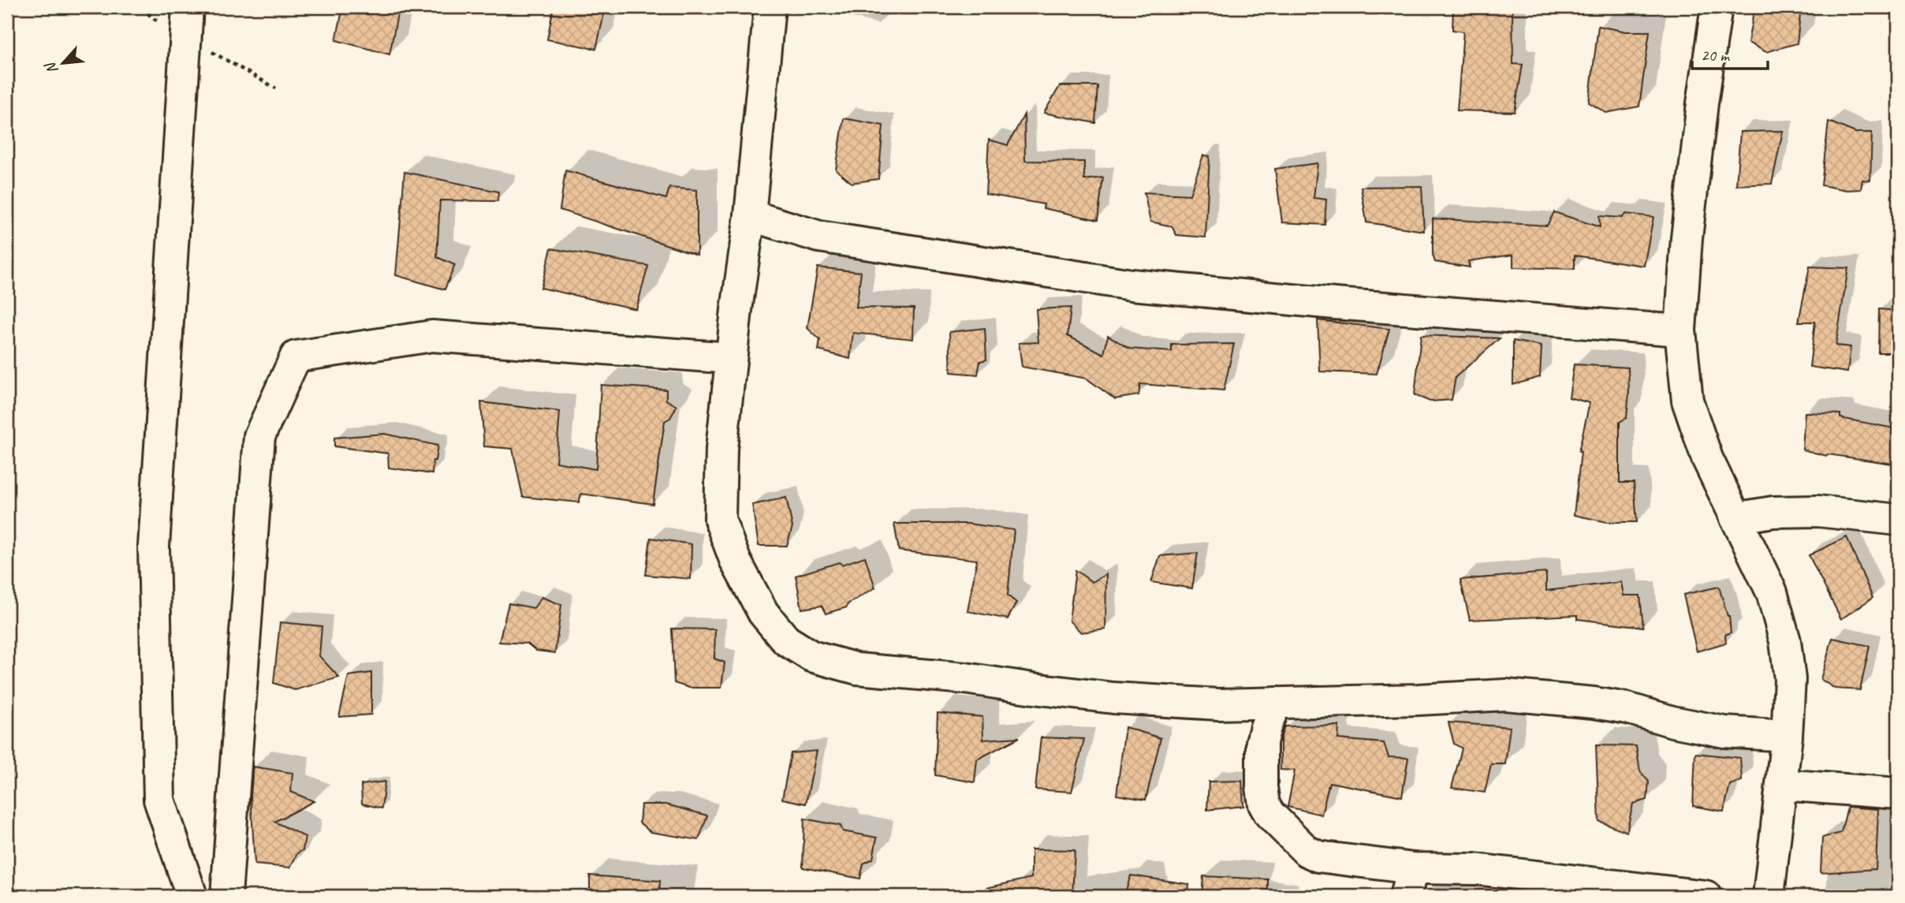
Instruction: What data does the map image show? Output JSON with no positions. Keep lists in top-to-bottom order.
{
  "scale_bar": "20 m",
  "north": "bottom left"
}
